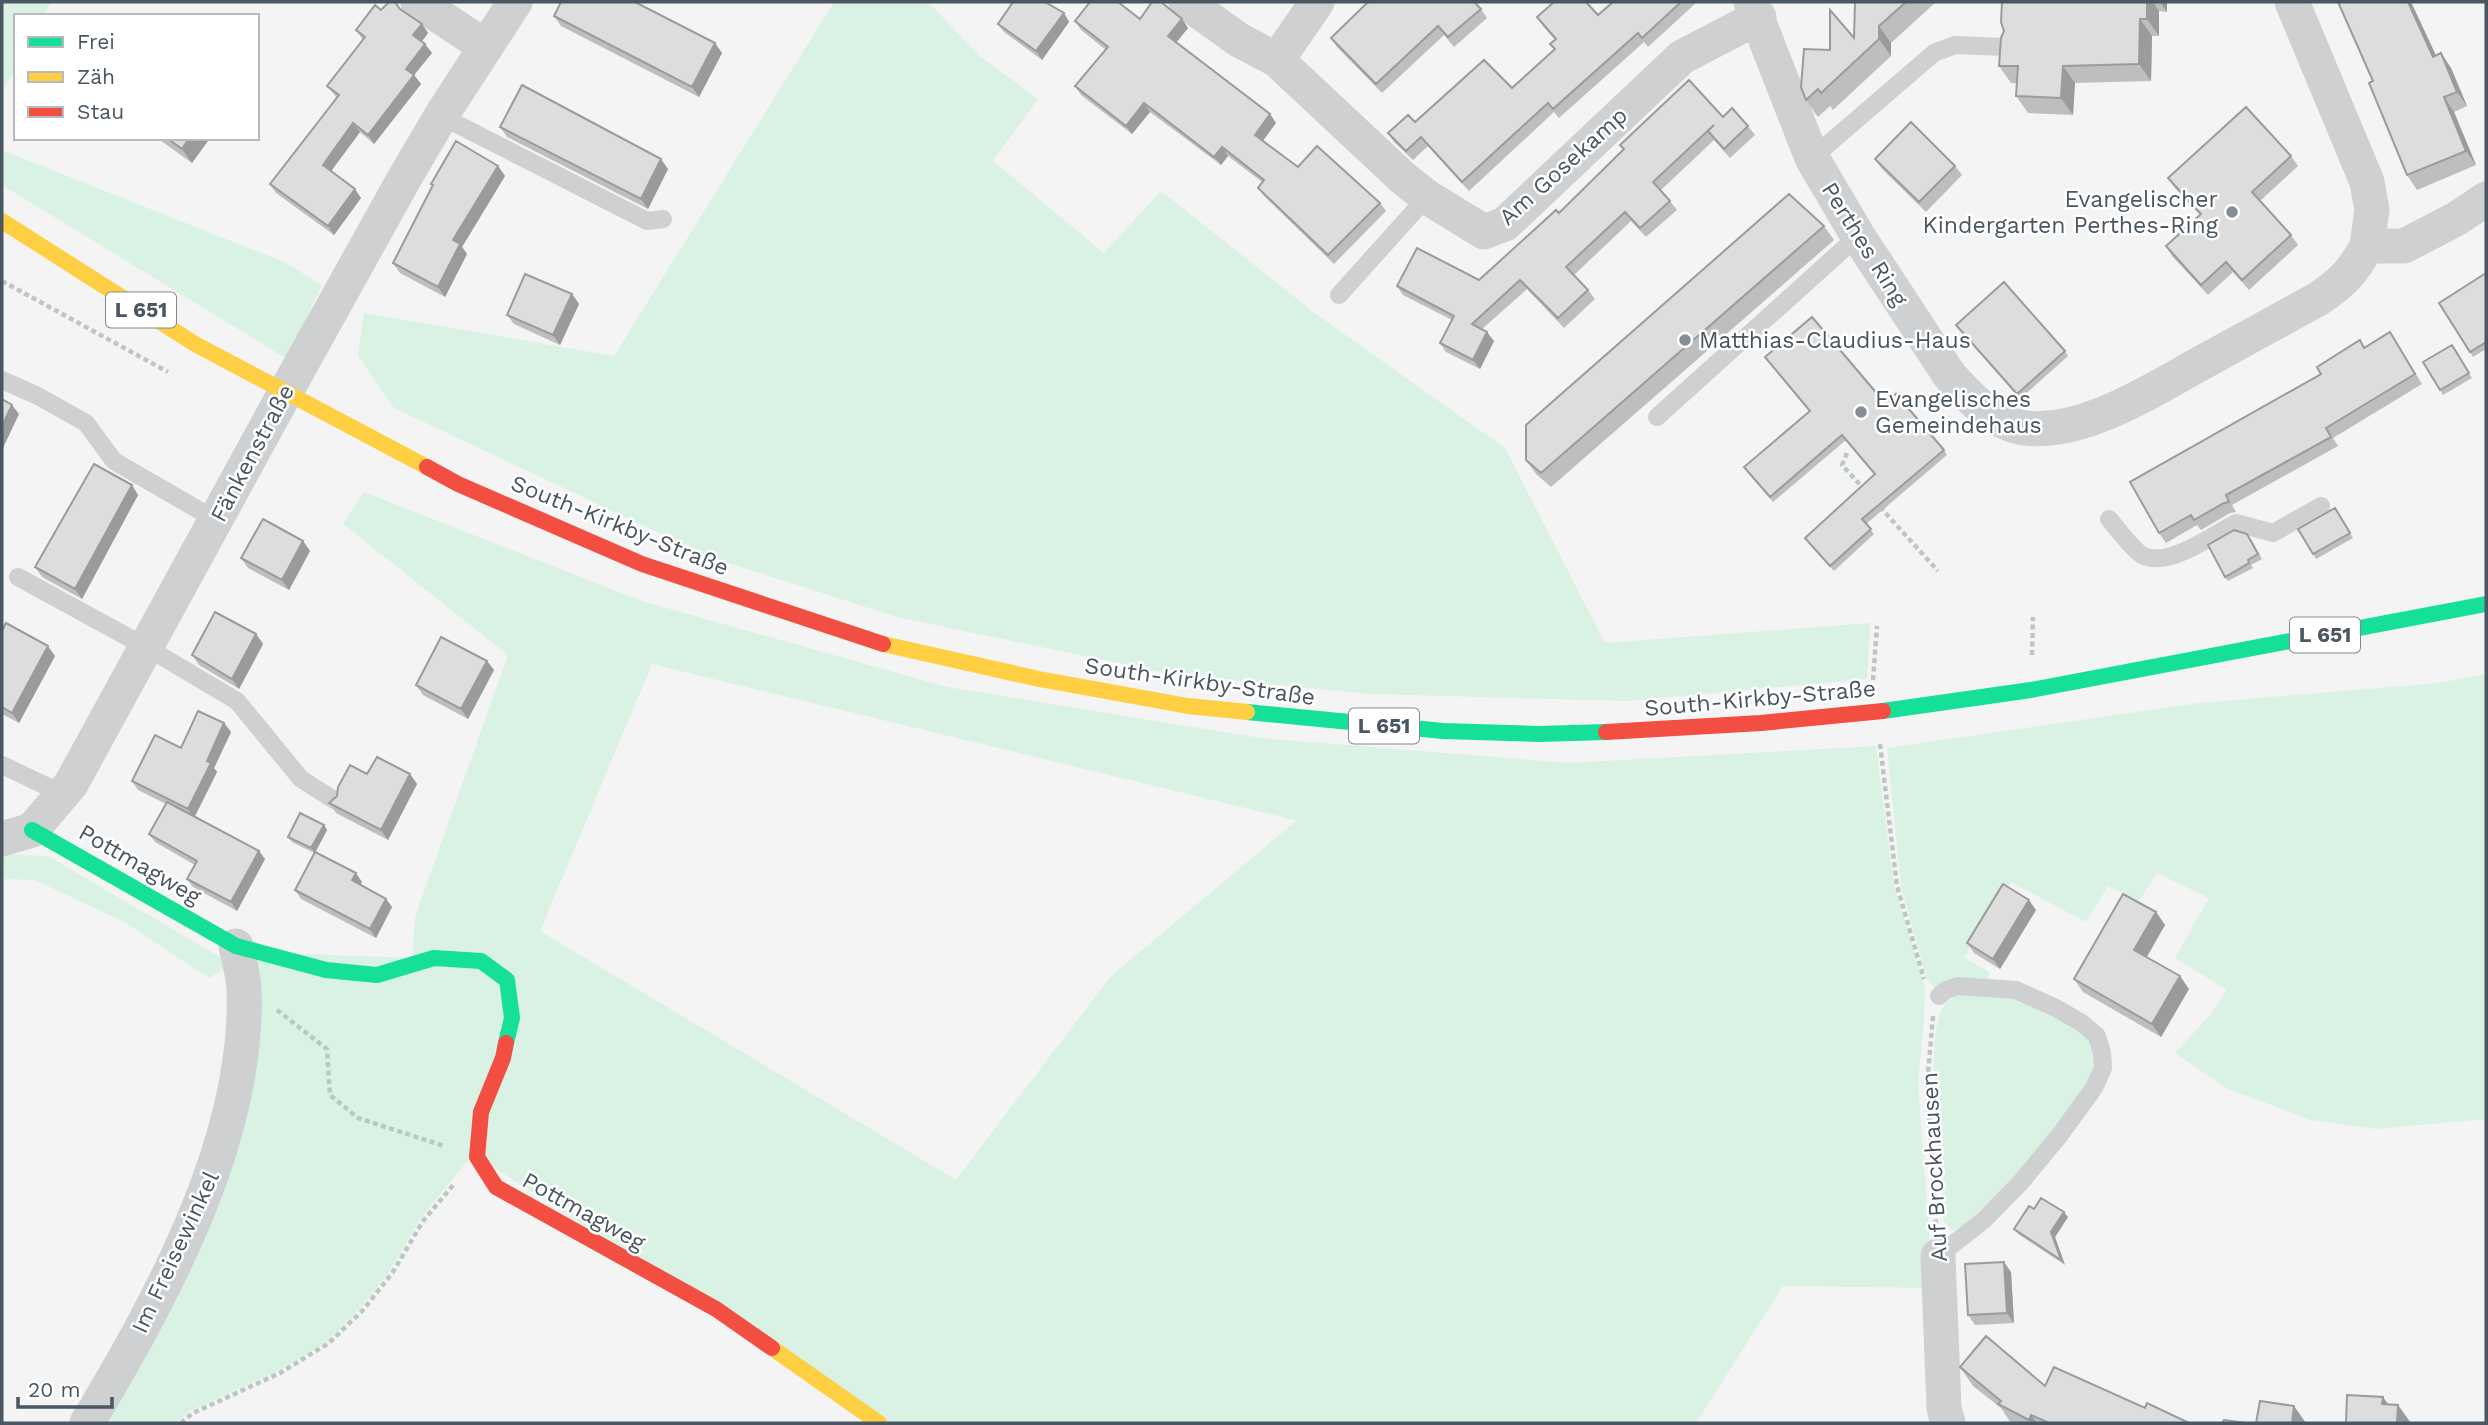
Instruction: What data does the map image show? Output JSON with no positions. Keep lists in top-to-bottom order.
{
  "streets": {
    "main road": ["L 651", "South-Kirkby-Straße", "Pottmagweg"],
    "street": [
      "Am Gosekamp",
      "Perthes Ring",
      "Fänkenstraße",
      "Auf Brockhausen",
      "Im Freisewinkel"
    ]
  },
  "crossings": [
    ["Am Gosekamp", "Perthes Ring"],
    ["Fänkenstraße", "South-Kirkby-Straße"],
    ["Fänkenstraße", "Pottmagweg"],
    ["Pottmagweg", "Im Freisewinkel"]
  ],
  "places": ["Evangelischer Kindergarten Perthes-Ring", "Matthias-Claudius-Haus", "Evangelisches Gemeindehaus"],
  "legend": ["Frei", "Zäh", "Stau"],
  "scale_bar": "20 m"
}
